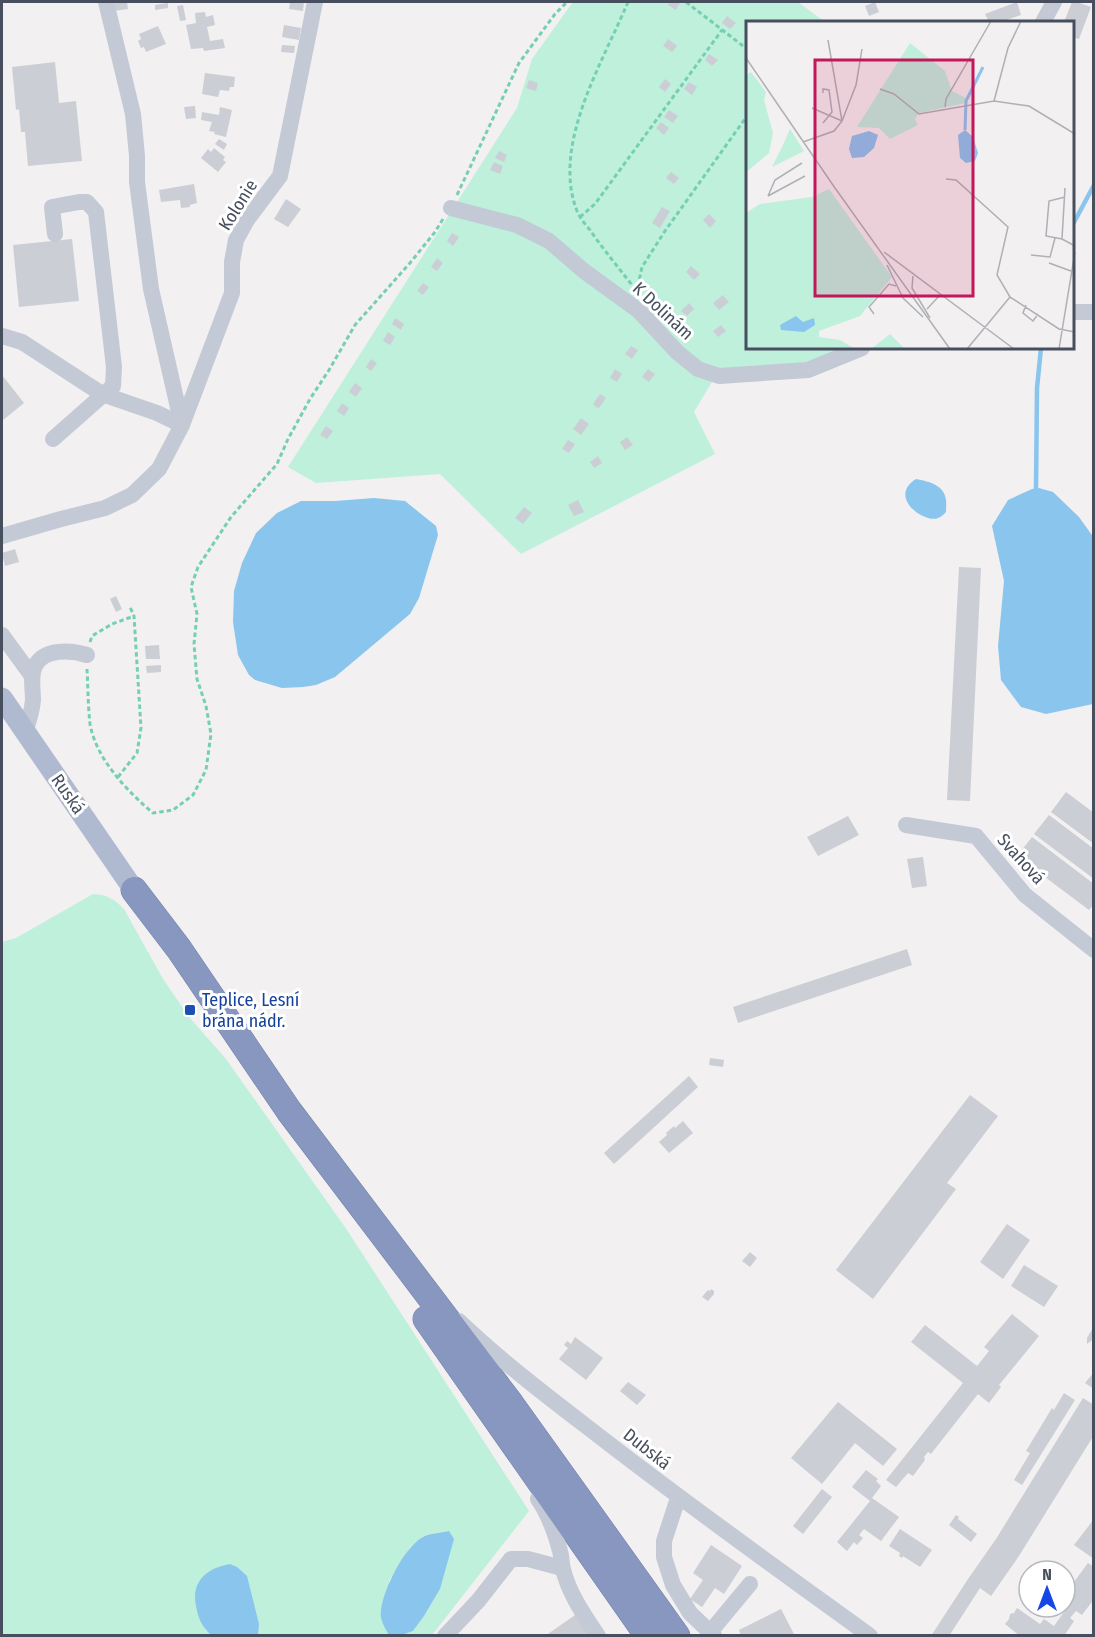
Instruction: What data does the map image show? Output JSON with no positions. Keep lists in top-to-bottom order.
{
  "streets": {
    "main road": ["Ruská"],
    "street": [
      "Kolonie",
      "K Dolinám",
      "Svahová",
      "Dubská"
    ]
  },
  "places": {
    "transit": ["Teplice, Lesní brána nádr."]
  },
  "north": "top"
}
